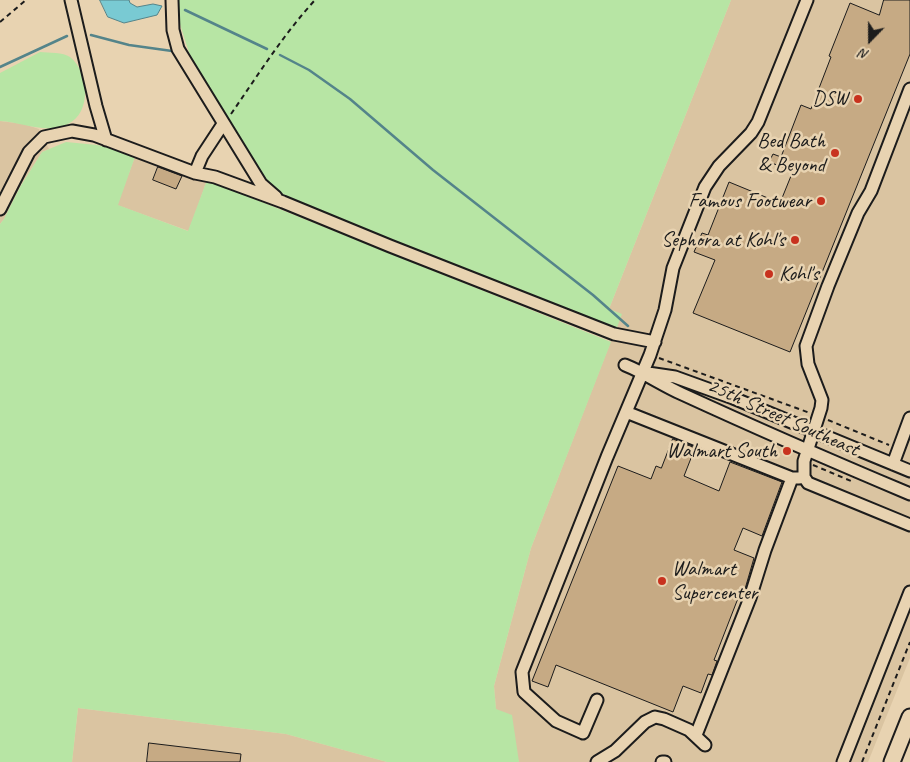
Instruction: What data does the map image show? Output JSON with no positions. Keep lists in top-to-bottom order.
{
  "streets": {
    "street": ["25th Street Southeast"]
  },
  "places": [
    "DSW",
    "Bed Bath & Beyond",
    "Famous Footwear",
    "Sephora at Kohl's",
    "Kohl's",
    "Walmart South",
    "Walmart Supercenter"
  ],
  "north": "bottom"
}
